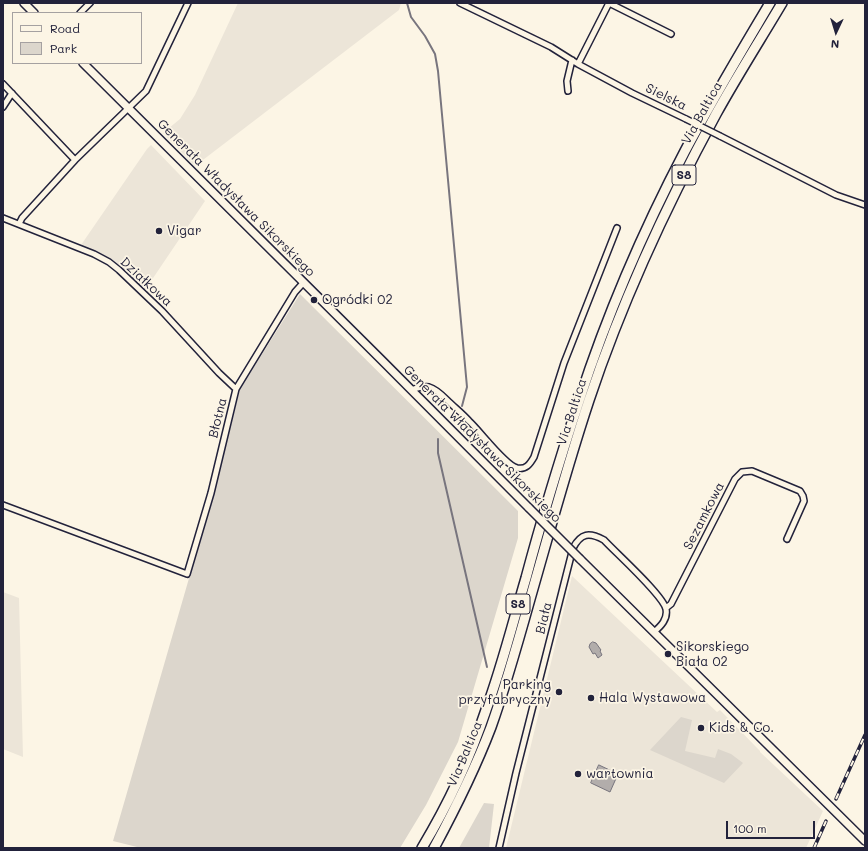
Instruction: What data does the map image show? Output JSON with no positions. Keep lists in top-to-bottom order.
{
  "streets": {
    "highway": ["Via Baltica", "S8"],
    "street": [
      "Sielska",
      "Generała Władysława Sikorskiego",
      "Działkowa",
      "Błotna",
      "Sezamkowa",
      "Biała"
    ]
  },
  "crossings": [
    ["Generała Władysława Sikorskiego", "Błotna"],
    ["Działkowa", "Błotna"],
    ["Sezamkowa", "Biała"]
  ],
  "places": [
    "Vigar",
    "Ogródki 02",
    "Sikorskiego Biała 02",
    "Parking przyfabryczny",
    "Hala Wystawowa",
    "Kids & Co.",
    "wartownia"
  ],
  "legend": ["Road", "Park"],
  "scale_bar": "100 m",
  "north": "bottom"
}
